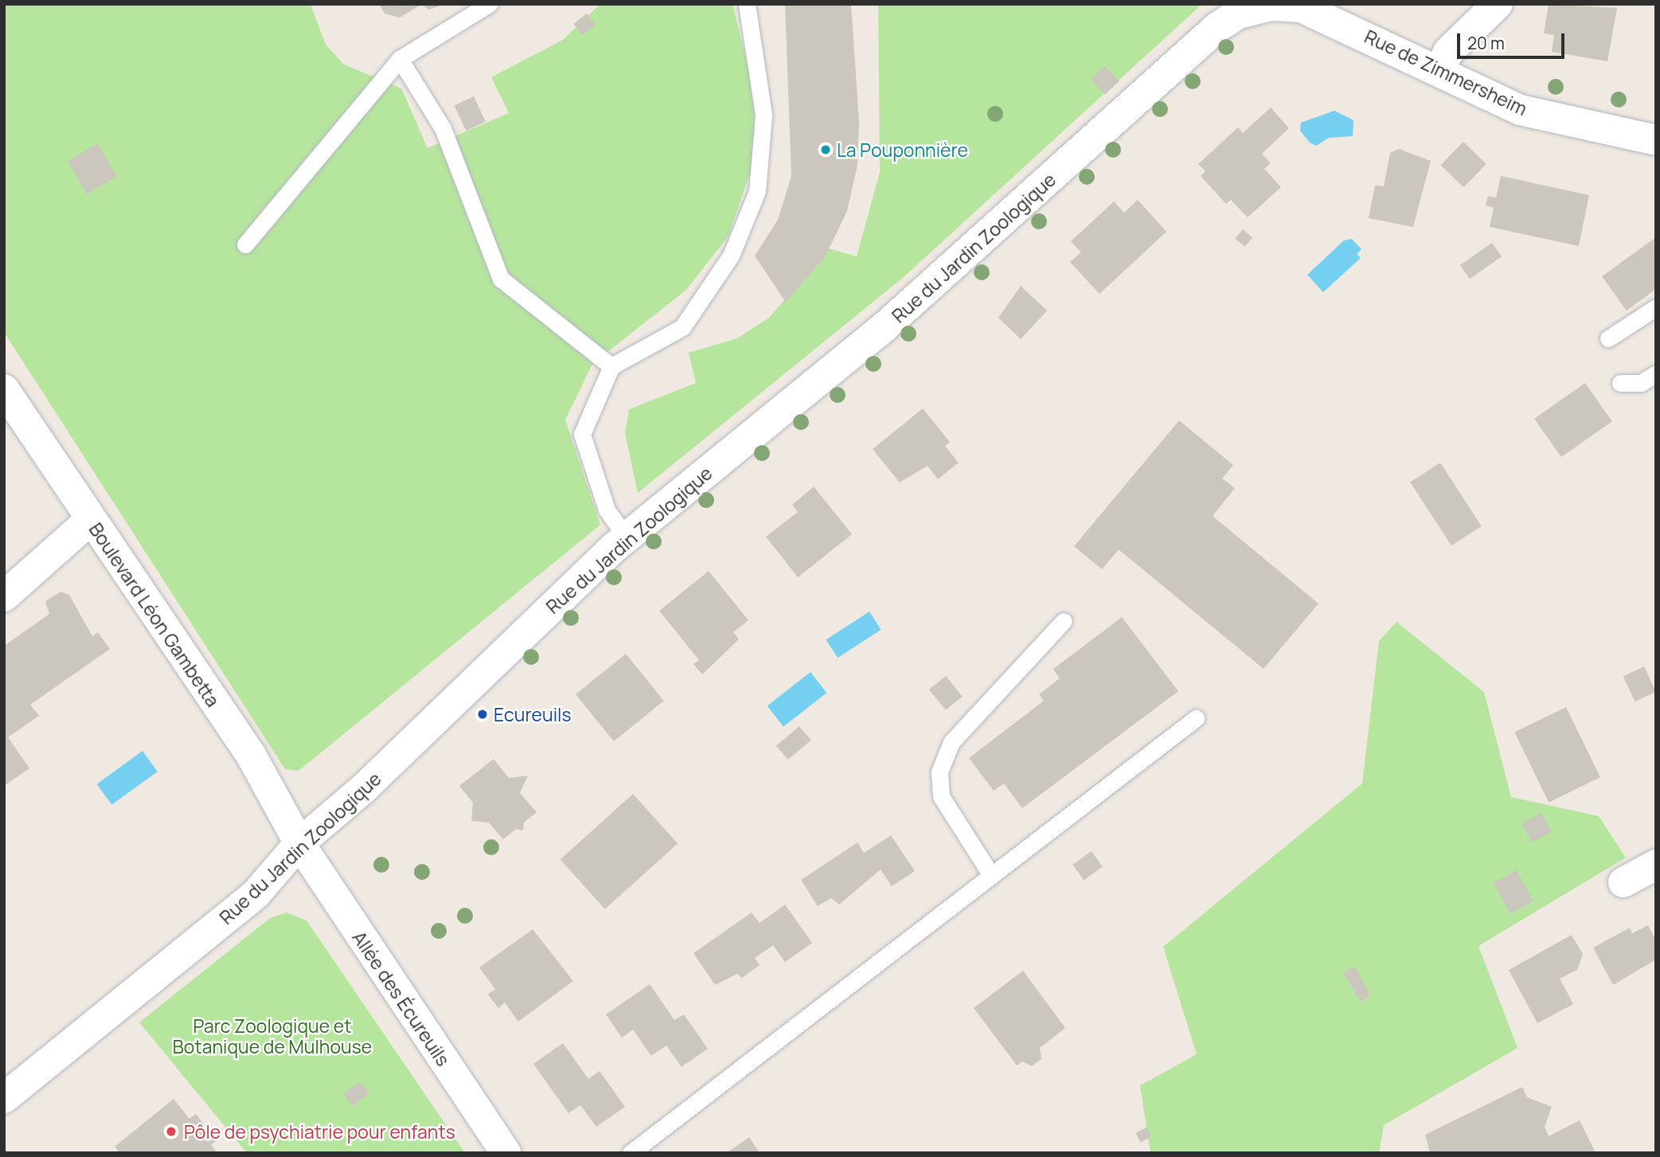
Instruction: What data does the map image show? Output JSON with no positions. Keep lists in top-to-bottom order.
{
  "streets": {
    "main road": [
      "Rue de Zimmersheim",
      "Rue du Jardin Zoologique",
      "Boulevard Léon Gambetta",
      "Allée des Écureuils"
    ]
  },
  "crossings": [
    ["Rue de Zimmersheim", "Rue du Jardin Zoologique"],
    ["Rue du Jardin Zoologique", "Boulevard Léon Gambetta"],
    ["Rue du Jardin Zoologique", "Allée des Écureuils"],
    ["Boulevard Léon Gambetta", "Allée des Écureuils"]
  ],
  "parks": ["Parc Zoologique et Botanique de Mulhouse"],
  "places": ["La Pouponnière", "Ecureuils", "Pôle de psychiatrie pour enfants"],
  "scale_bar": "20 m"
}
